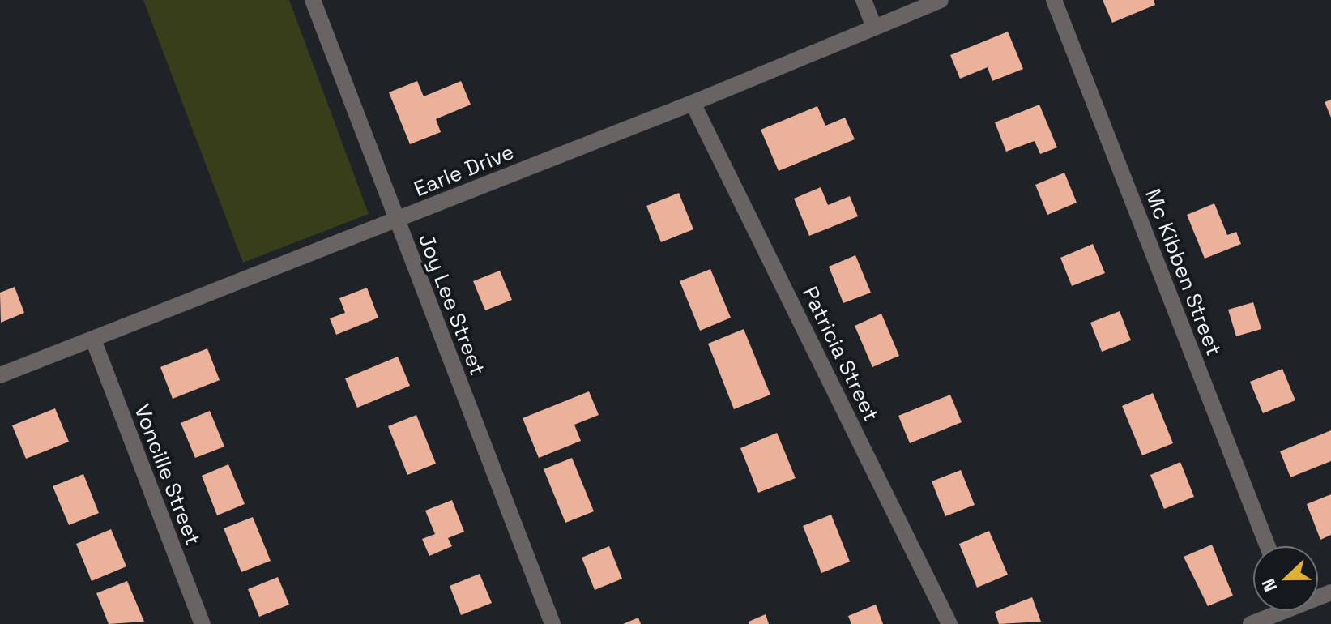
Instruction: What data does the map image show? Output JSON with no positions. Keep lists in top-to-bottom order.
{
  "streets": {
    "street": [
      "Earle Drive",
      "Mc Kibben Street",
      "Joy Lee Street",
      "Patricia Street",
      "Voncille Street"
    ]
  },
  "crossings": [
    ["Earle Drive", "Joy Lee Street"],
    ["Earle Drive", "Patricia Street"],
    ["Earle Drive", "Voncille Street"]
  ],
  "north": "left"
}
